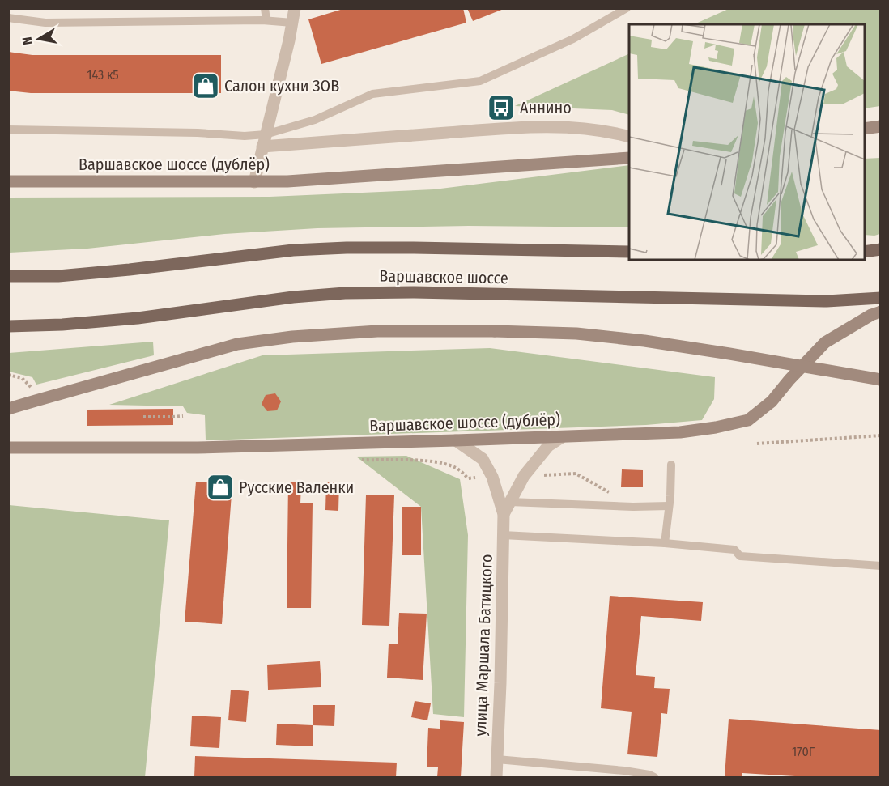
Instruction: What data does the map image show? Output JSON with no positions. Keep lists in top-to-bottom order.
{
  "streets": {
    "main road": ["Варшавское шоссе (дублёр)", "Варшавское шоссе"],
    "street": ["улица Маршала Батицкого"]
  },
  "crossings": [
    ["Варшавское шоссе (дублёр)", "улица Маршала Батицкого"]
  ],
  "places": {
    "shop": ["Салон кухни ЗОВ", "Русские Валенки"],
    "bus stop": ["Аннино"]
  },
  "house_numbers": ["143 к5", "170Г"],
  "north": "left"
}
